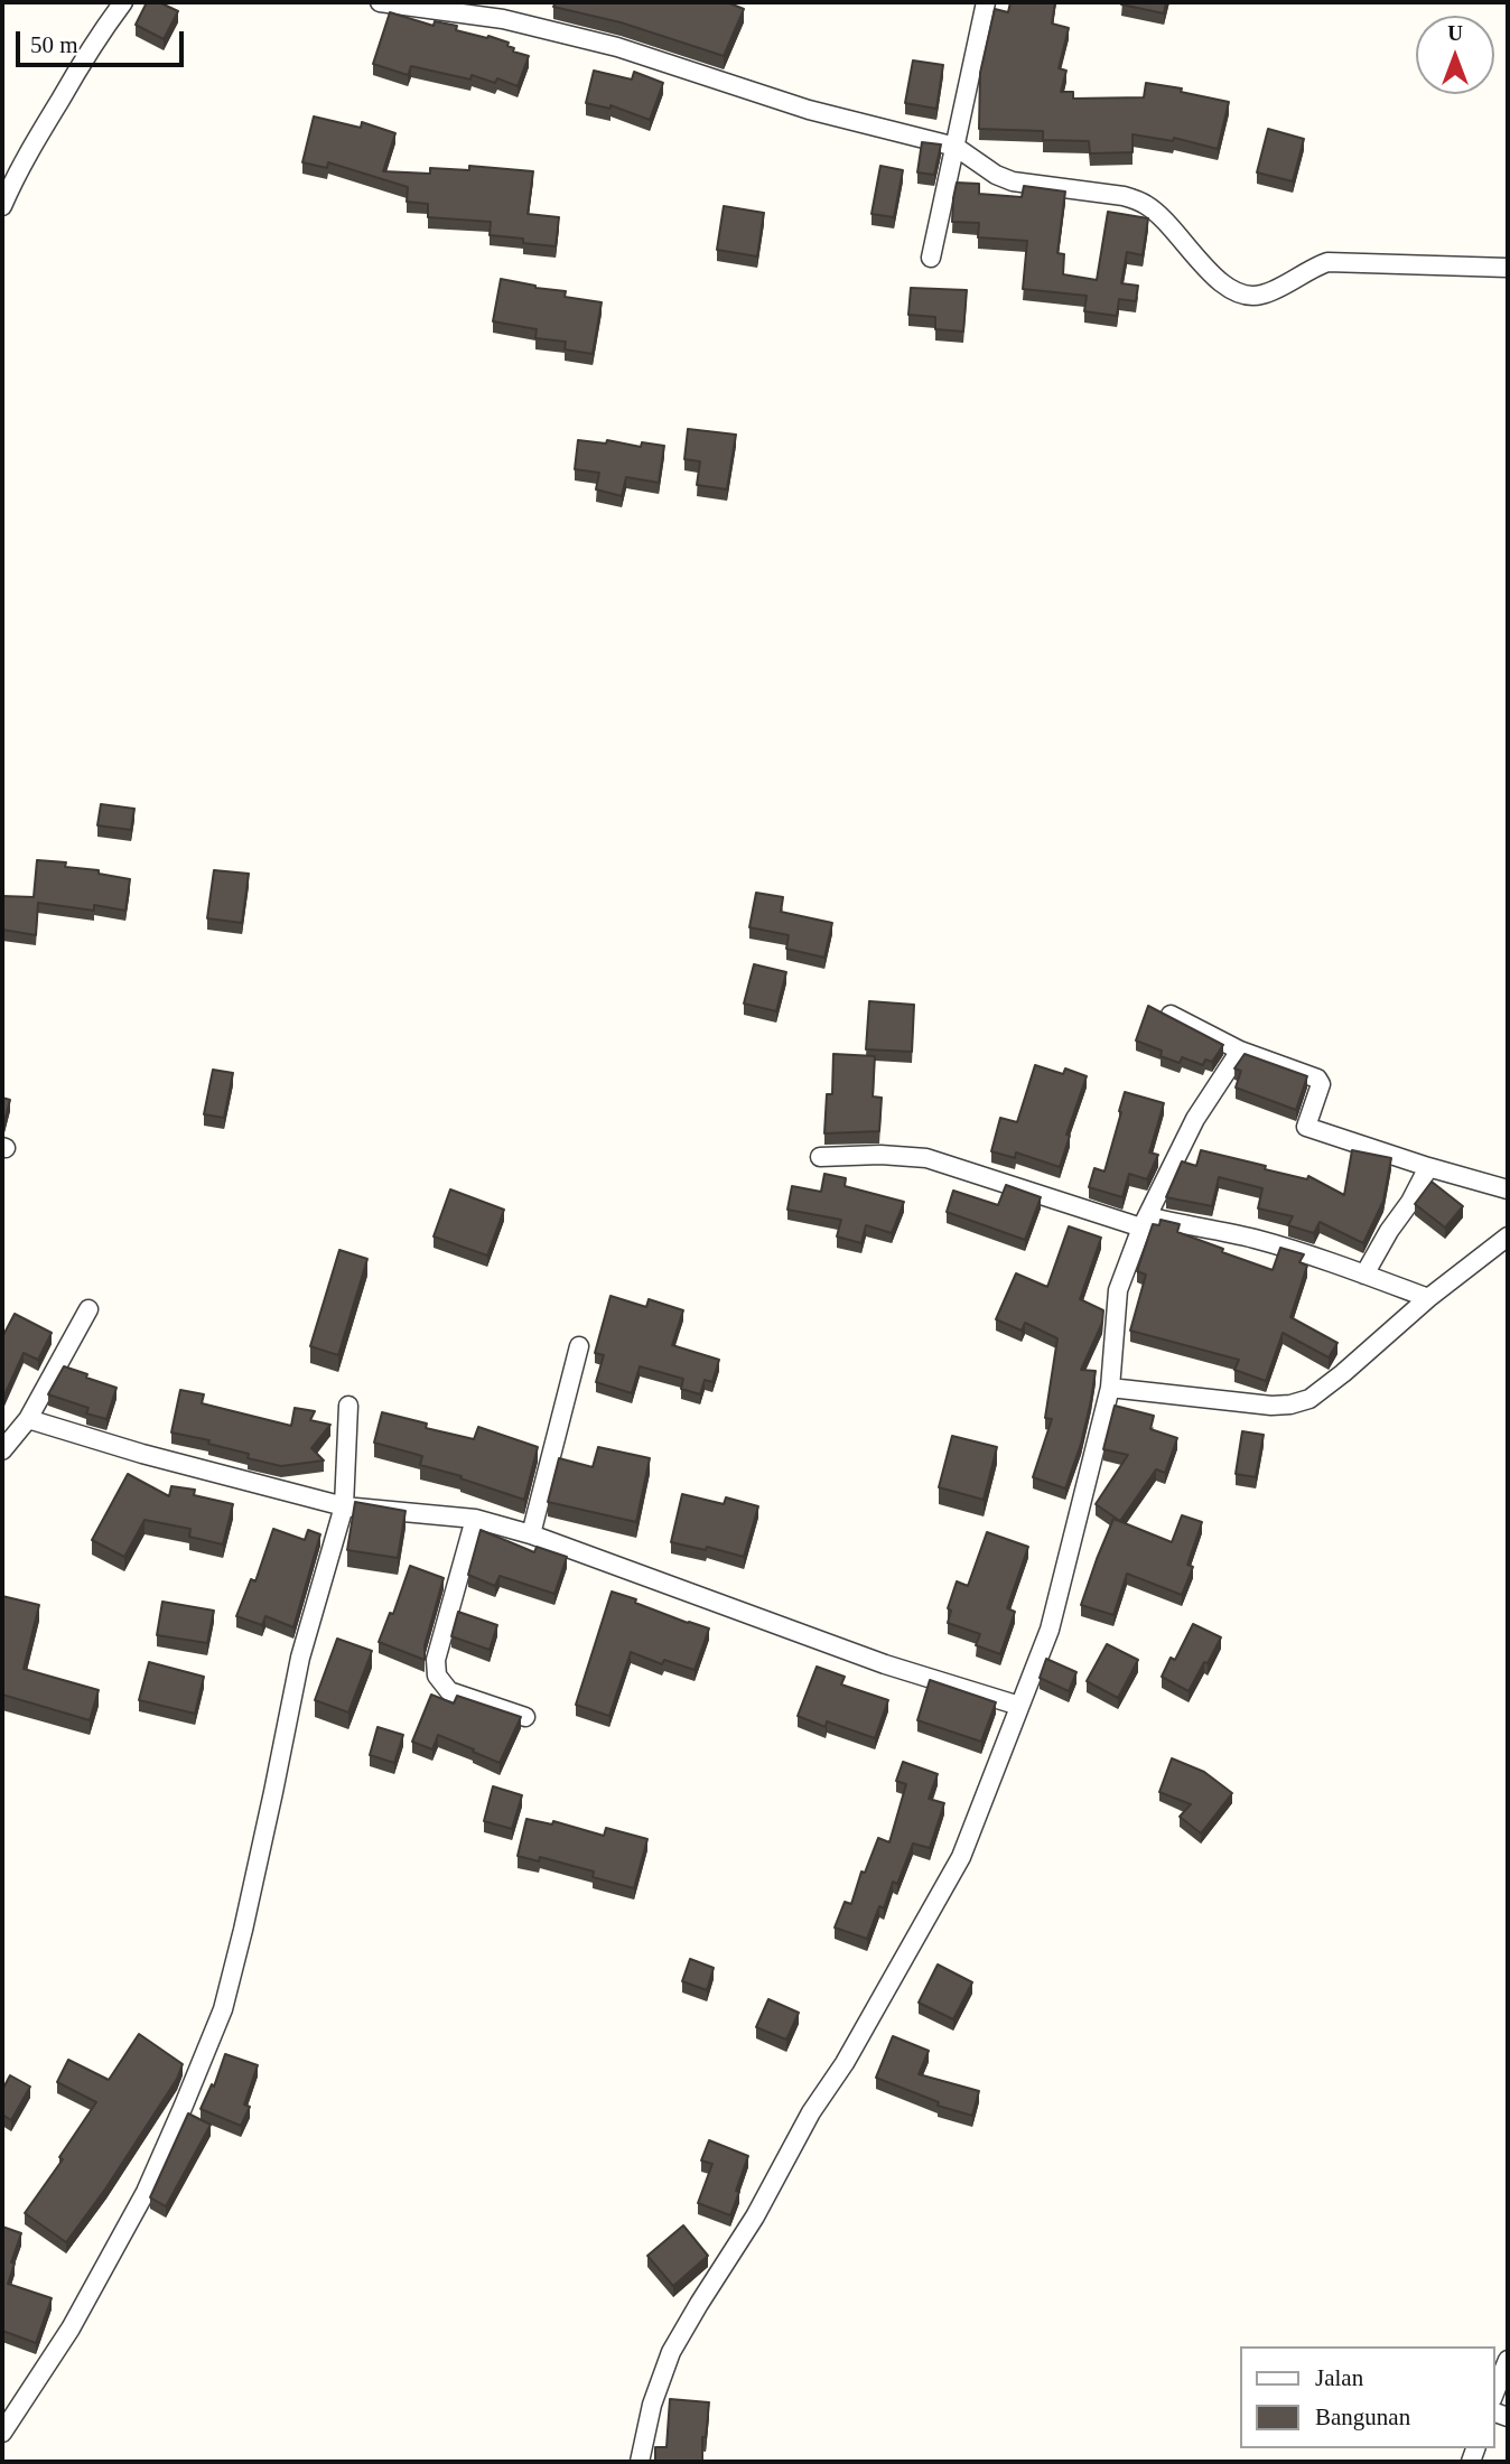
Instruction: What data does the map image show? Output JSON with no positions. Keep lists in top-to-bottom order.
{
  "legend": ["Jalan", "Bangunan"],
  "scale_bar": "50 m",
  "north": "top"
}
